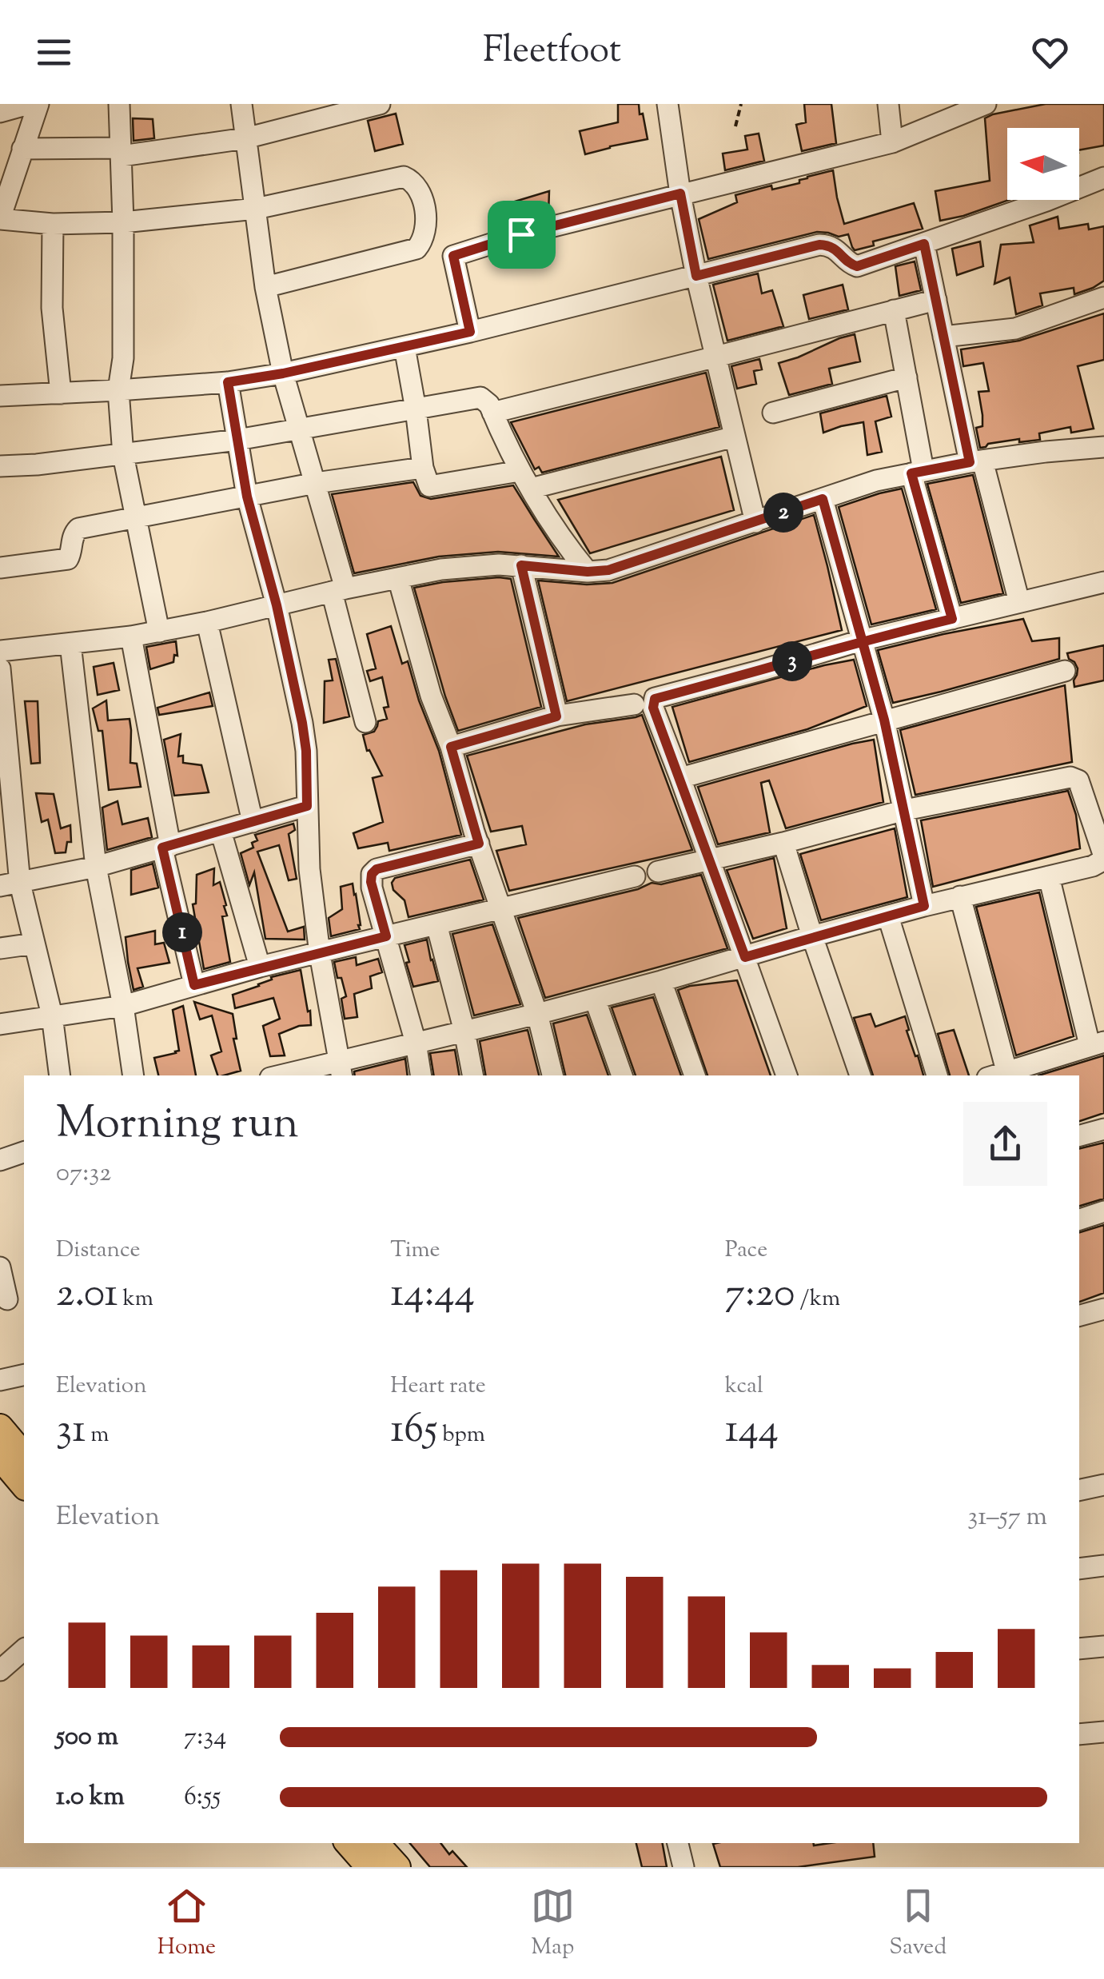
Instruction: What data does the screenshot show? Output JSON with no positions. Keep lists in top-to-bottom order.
{
  "north": "left",
  "page": {
    "header": "Fleetfoot",
    "pins": ["2", "3", "1"],
    "heading": ["Morning run", "07:32"],
    "stats": [
      ["Distance", "2.01 km"],
      ["Time", "14:44"],
      ["Pace", "7:20 /km"],
      ["Elevation", "31 m"],
      ["Heart rate", "165 bpm"],
      ["kcal", "144"]
    ],
    "chart": ["Elevation", "31–57 m"],
    "list": [
      {
        "name": "500 m",
        "note": "7:34"
      },
      {
        "name": "1.0 km",
        "note": "6:55"
      }
    ],
    "tabs": ["Home", "Map", "Saved"]
  }
}
